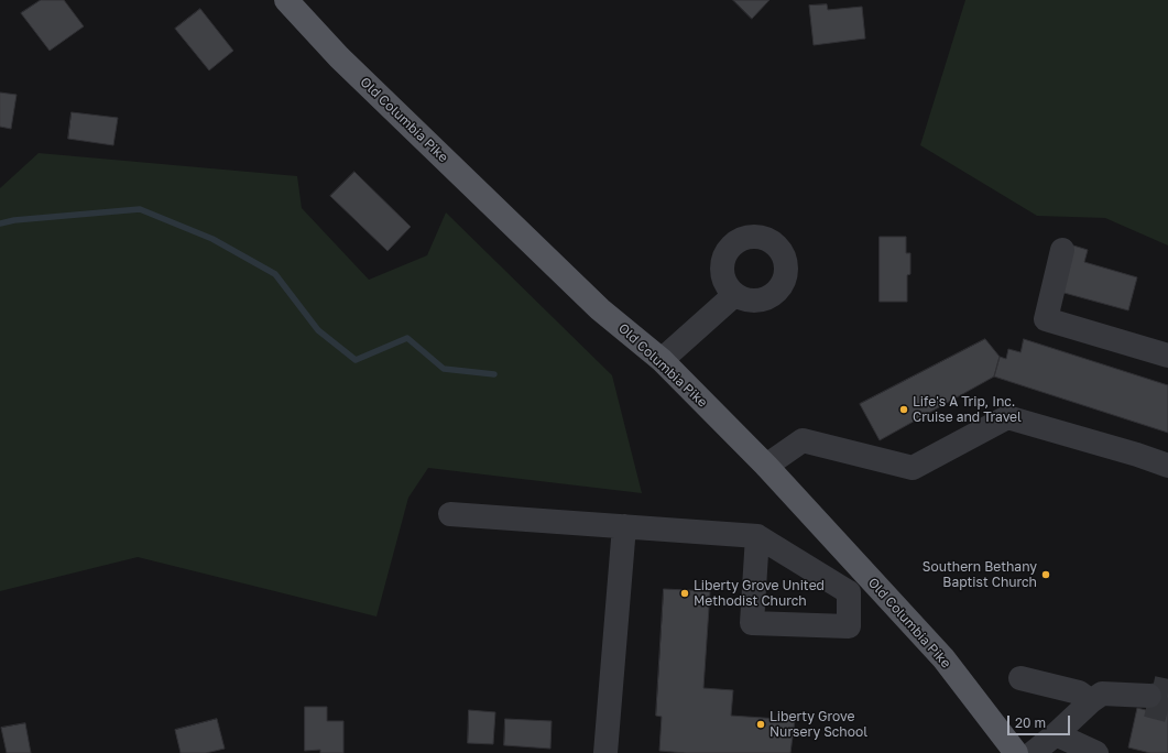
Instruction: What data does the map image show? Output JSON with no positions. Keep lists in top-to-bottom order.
{
  "streets": {
    "main road": ["Old Columbia Pike"]
  },
  "places": [
    "Life's A Trip, Inc. Cruise and Travel",
    "Southern Bethany Baptist Church",
    "Liberty Grove United Methodist Church",
    "Liberty Grove Nursery School"
  ],
  "scale_bar": "20 m"
}
